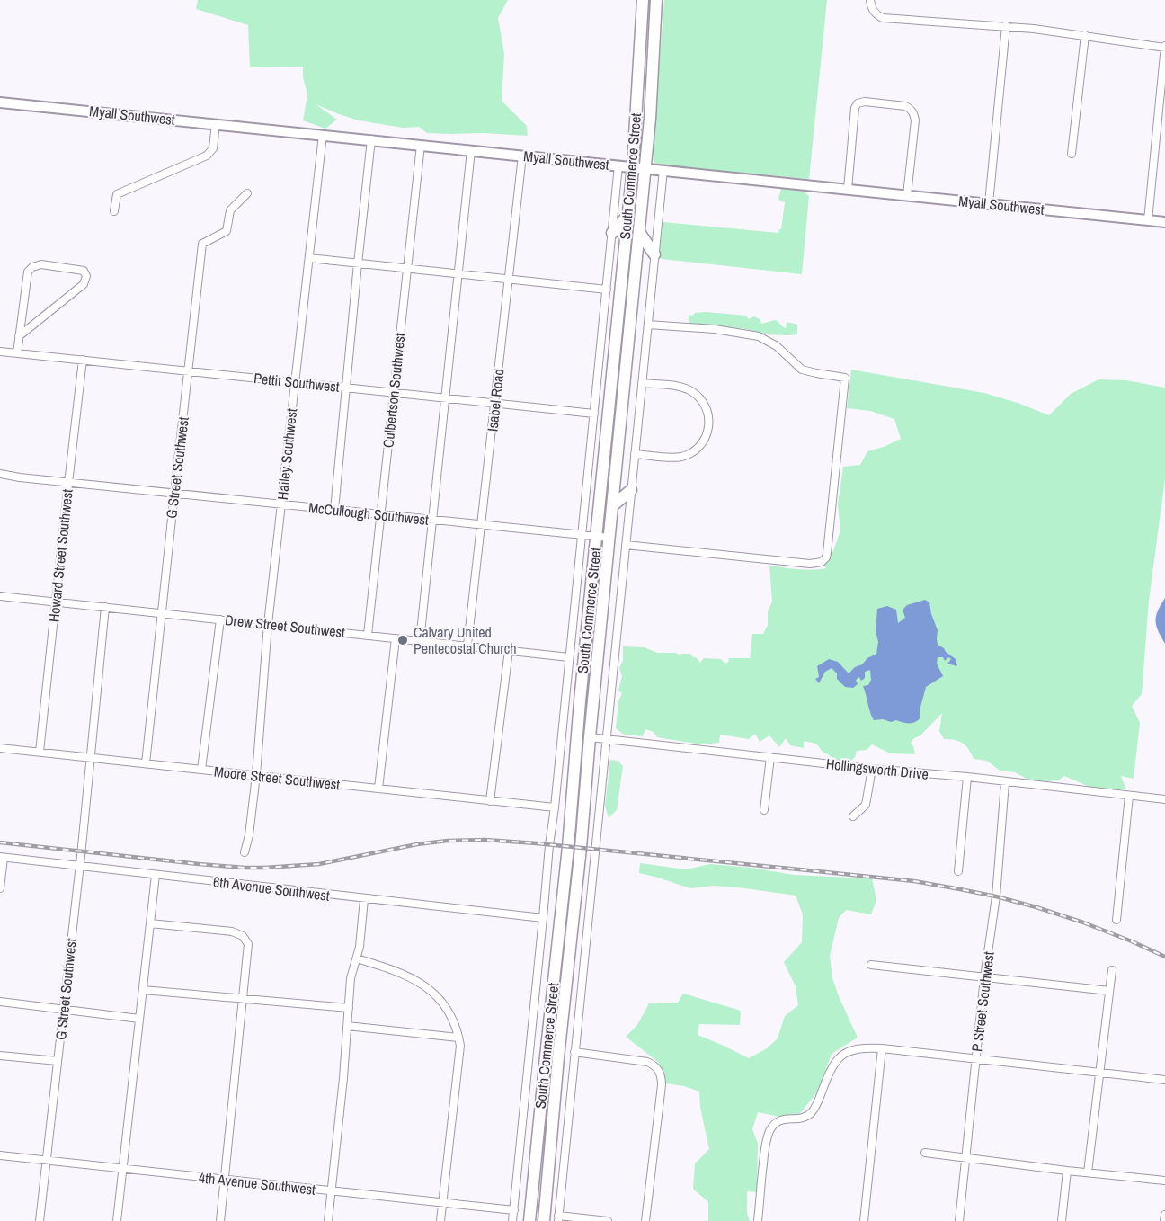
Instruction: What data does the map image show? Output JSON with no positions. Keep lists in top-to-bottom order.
{
  "streets": {
    "main road": ["South Commerce Street"],
    "street": [
      "Myall Southwest",
      "Pettit Southwest",
      "Culbertson Southwest",
      "Isabel Road",
      "Hailey Southwest",
      "G Street Southwest",
      "McCullough Southwest",
      "Howard Street Southwest",
      "Drew Street Southwest",
      "Hollingsworth Drive",
      "Moore Street Southwest",
      "6th Avenue Southwest",
      "P Street Southwest",
      "4th Avenue Southwest"
    ]
  },
  "crossings": [
    ["Myall Southwest", "South Commerce Street"],
    ["Myall Southwest", "Culbertson Southwest"],
    ["Myall Southwest", "Isabel Road"],
    ["Myall Southwest", "Hailey Southwest"],
    ["South Commerce Street", "McCullough Southwest"],
    ["South Commerce Street", "Hollingsworth Drive"],
    ["Pettit Southwest", "Culbertson Southwest"],
    ["Pettit Southwest", "Isabel Road"],
    ["Pettit Southwest", "Hailey Southwest"],
    ["Pettit Southwest", "G Street Southwest"],
    ["Pettit Southwest", "Howard Street Southwest"],
    ["Culbertson Southwest", "McCullough Southwest"],
    ["Culbertson Southwest", "Drew Street Southwest"],
    ["Isabel Road", "McCullough Southwest"],
    ["Isabel Road", "Drew Street Southwest"],
    ["Hailey Southwest", "McCullough Southwest"],
    ["Hailey Southwest", "Drew Street Southwest"],
    ["Hailey Southwest", "Moore Street Southwest"],
    ["G Street Southwest", "McCullough Southwest"],
    ["G Street Southwest", "Drew Street Southwest"],
    ["G Street Southwest", "Moore Street Southwest"],
    ["G Street Southwest", "6th Avenue Southwest"],
    ["G Street Southwest", "4th Avenue Southwest"],
    ["McCullough Southwest", "Howard Street Southwest"],
    ["Howard Street Southwest", "Drew Street Southwest"],
    ["Howard Street Southwest", "Moore Street Southwest"],
    ["Hollingsworth Drive", "P Street Southwest"]
  ],
  "places": ["Calvary United Pentecostal Church"]
}
